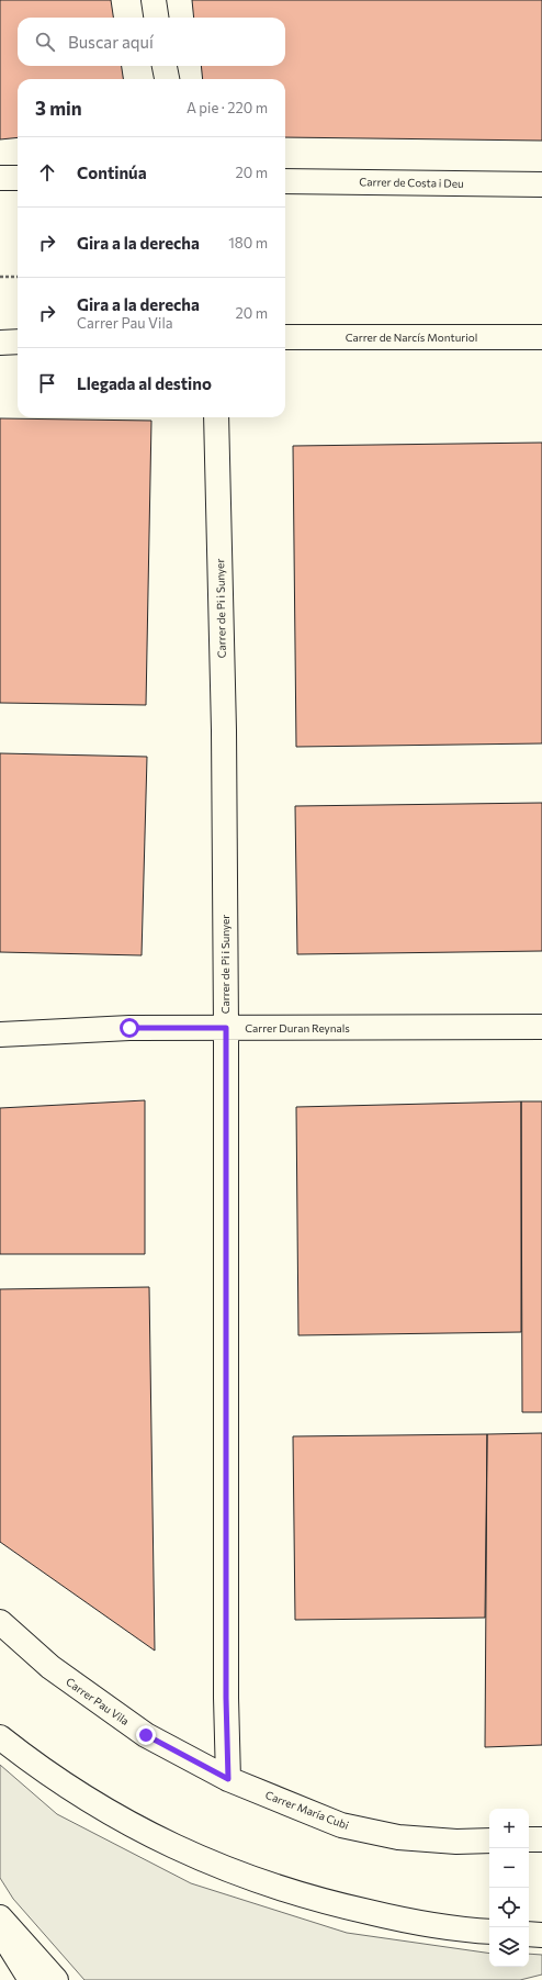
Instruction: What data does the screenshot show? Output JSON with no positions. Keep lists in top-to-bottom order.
{
  "streets": {
    "main road": [
      "Carrer de Costa i Deu",
      "Carrer de Narcís Monturiol",
      "Carrer de Pi i Sunyer",
      "Carrer Duran Reynals",
      "Carrer Pau Vila",
      "Carrer María Cubi"
    ]
  },
  "crossings": [
    ["Carrer de Pi i Sunyer", "Carrer Duran Reynals"],
    ["Carrer de Pi i Sunyer", "Carrer Pau Vila"],
    ["Carrer de Pi i Sunyer", "Carrer María Cubi"],
    ["Carrer Pau Vila", "Carrer María Cubi"]
  ],
  "page": {
    "search": "Buscar aquí",
    "heading": ["3 min", "A pie · 220 m"],
    "list": [
      ["Continúa", "20 m"],
      ["Gira a la derecha", "180 m"],
      ["Gira a la derecha", "Carrer Pau Vila", "20 m"],
      "Llegada al destino"
    ],
    "map_buttons": ["+", "−"]
  }
}
